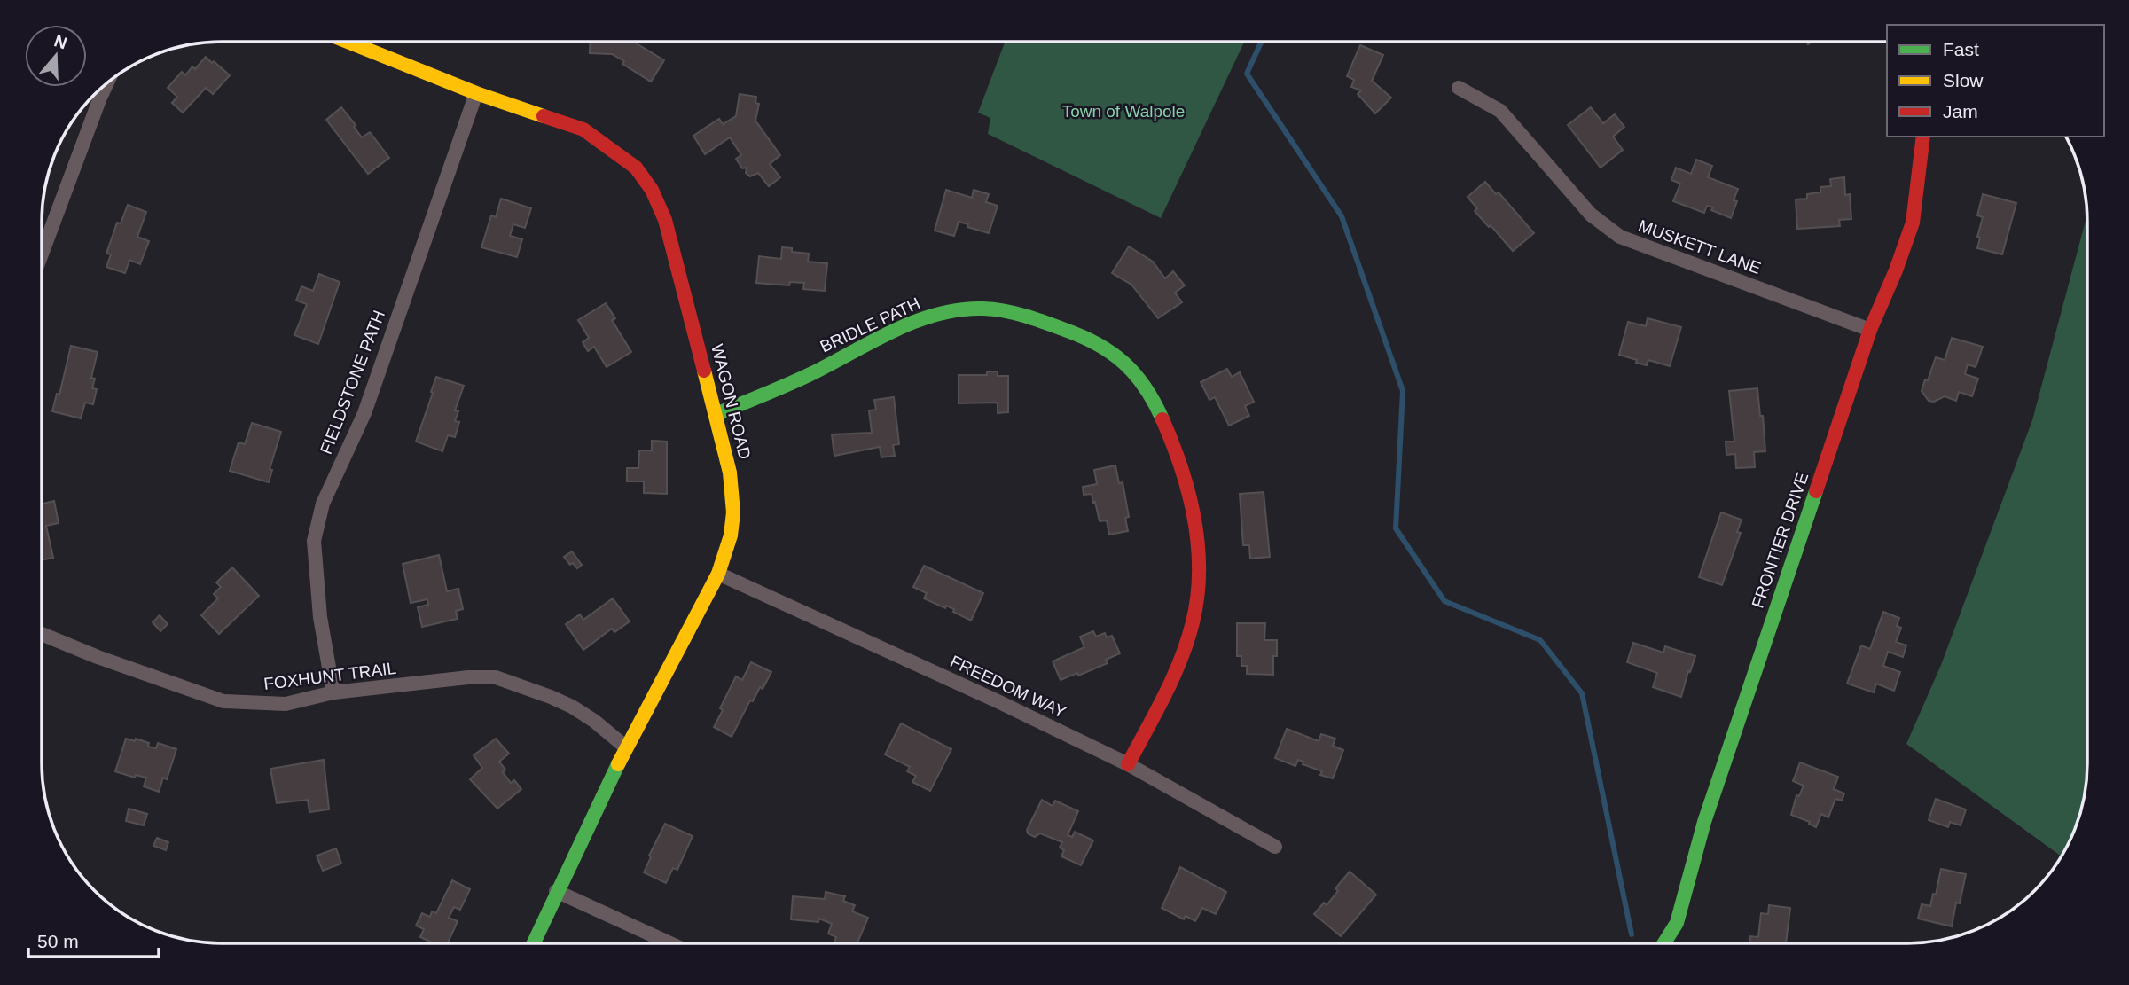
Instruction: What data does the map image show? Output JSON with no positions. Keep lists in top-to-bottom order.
{
  "streets": {
    "street": [
      "MUSKETT LANE",
      "BRIDLE PATH",
      "FIELDSTONE PATH",
      "WAGON ROAD",
      "FRONTIER DRIVE",
      "FOXHUNT TRAIL",
      "FREEDOM WAY"
    ]
  },
  "crossings": [
    ["MUSKETT LANE", "FRONTIER DRIVE"],
    ["BRIDLE PATH", "WAGON ROAD"],
    ["BRIDLE PATH", "FREEDOM WAY"],
    ["FIELDSTONE PATH", "WAGON ROAD"],
    ["FIELDSTONE PATH", "FOXHUNT TRAIL"],
    ["WAGON ROAD", "FOXHUNT TRAIL"],
    ["WAGON ROAD", "FREEDOM WAY"]
  ],
  "parks": ["Town of Walpole"],
  "legend": ["Fast", "Slow", "Jam"],
  "scale_bar": "50 m",
  "north": "top"
}
